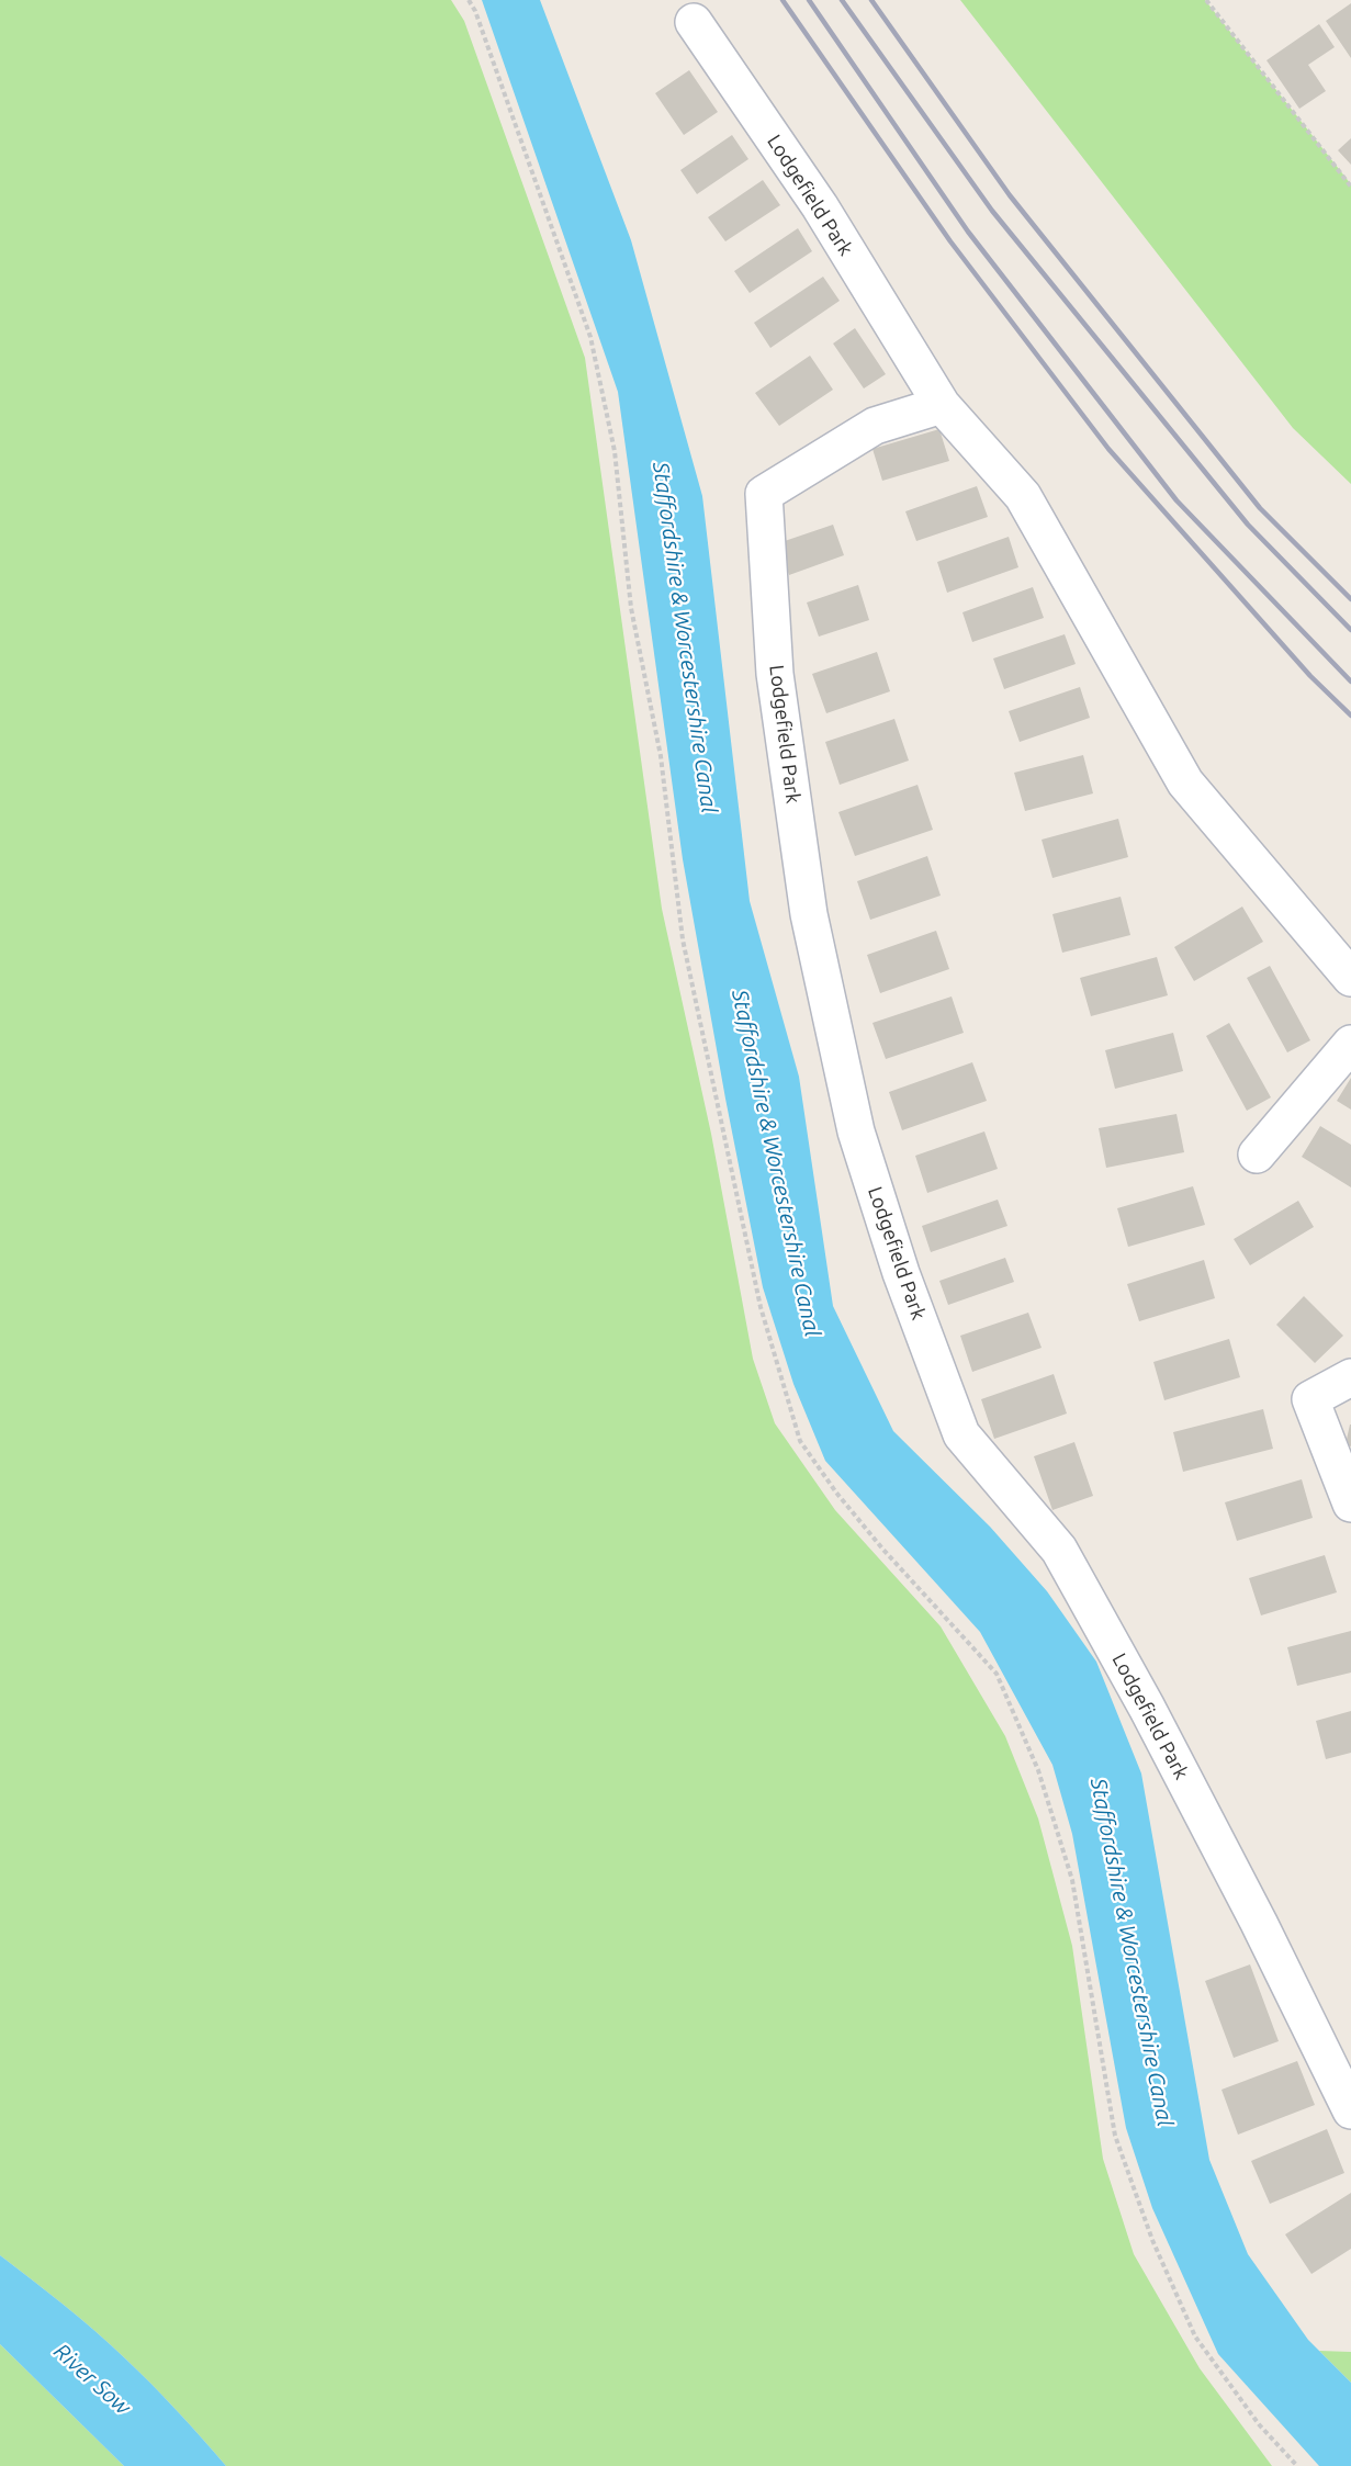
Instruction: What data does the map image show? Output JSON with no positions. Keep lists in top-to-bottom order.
{
  "streets": {
    "street": ["Lodgefield Park"]
  },
  "water": ["Staffordshire & Worcestershire Canal", "River Sow"]
}
